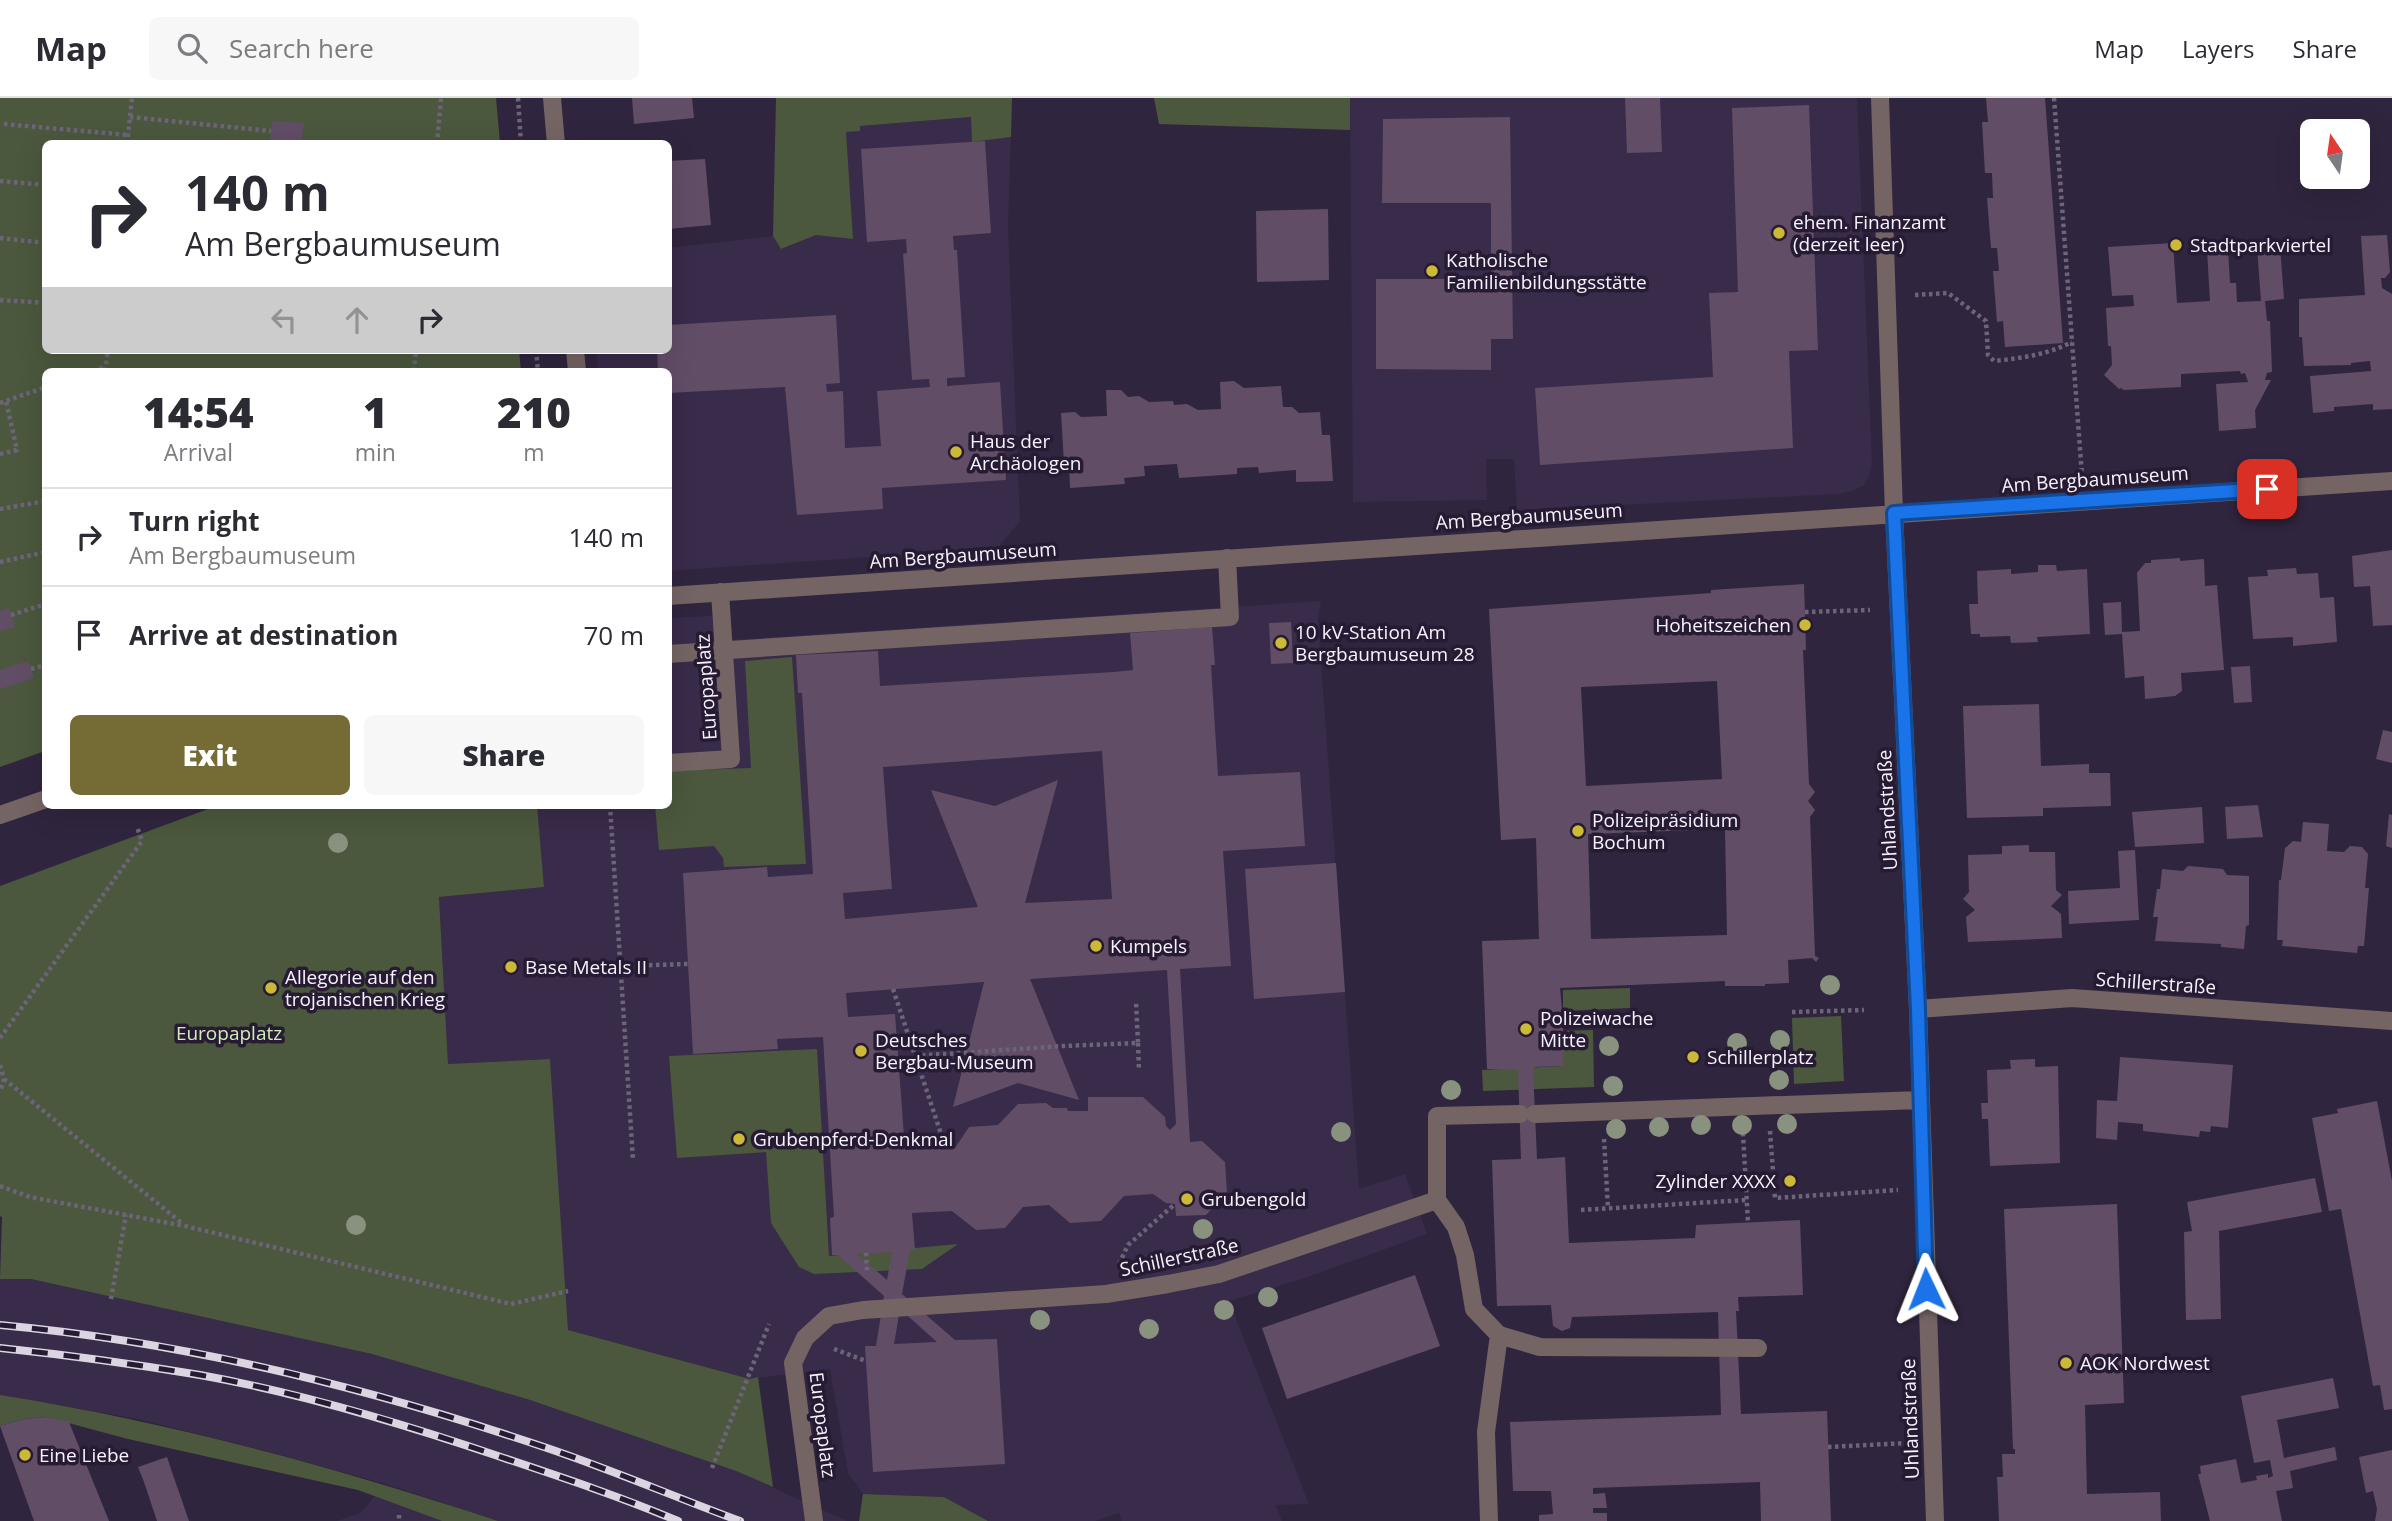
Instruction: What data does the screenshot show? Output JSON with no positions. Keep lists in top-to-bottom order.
{
  "streets": {
    "street": [
      "Am Bergbaumuseum",
      "Europaplatz",
      "Uhlandstraße",
      "Schillerstraße"
    ]
  },
  "crossings": [
    ["Am Bergbaumuseum", "Europaplatz"],
    ["Am Bergbaumuseum", "Uhlandstraße"],
    ["Europaplatz", "Schillerstraße"],
    ["Uhlandstraße", "Schillerstraße"]
  ],
  "parks": ["Europaplatz"],
  "places": [
    "ehem. Finanzamt (derzeit leer)",
    "Stadtparkviertel",
    "Katholische Familienbildungsstätte",
    "Haus der Archäologen",
    "Hoheitszeichen",
    "10 kV-Station Am Bergbaumuseum 28",
    "Polizeipräsidium Bochum",
    "Kumpels",
    "Base Metals II",
    "Allegorie auf den trojanischen Krieg",
    "Polizeiwache Mitte",
    "Deutsches Bergbau-Museum",
    "Schillerplatz",
    "Grubenpferd-Denkmal",
    "Zylinder XXXX",
    "Grubengold",
    "AOK Nordwest",
    "Eine Liebe"
  ],
  "north": "top",
  "page": {
    "header": "Map",
    "search": "Search here",
    "nav": ["Map", "Layers", "Share"],
    "turn": ["140 m", "Am Bergbaumuseum"],
    "eta": [
      "14:54",
      "Arrival",
      "1",
      "min",
      "210",
      "m"
    ],
    "list": [
      {
        "name": "Turn right",
        "note": "Am Bergbaumuseum",
        "value": "140 m"
      },
      {
        "name": "Arrive at destination",
        "value": "70 m"
      }
    ],
    "buttons": ["Exit", "Share"]
  }
}
